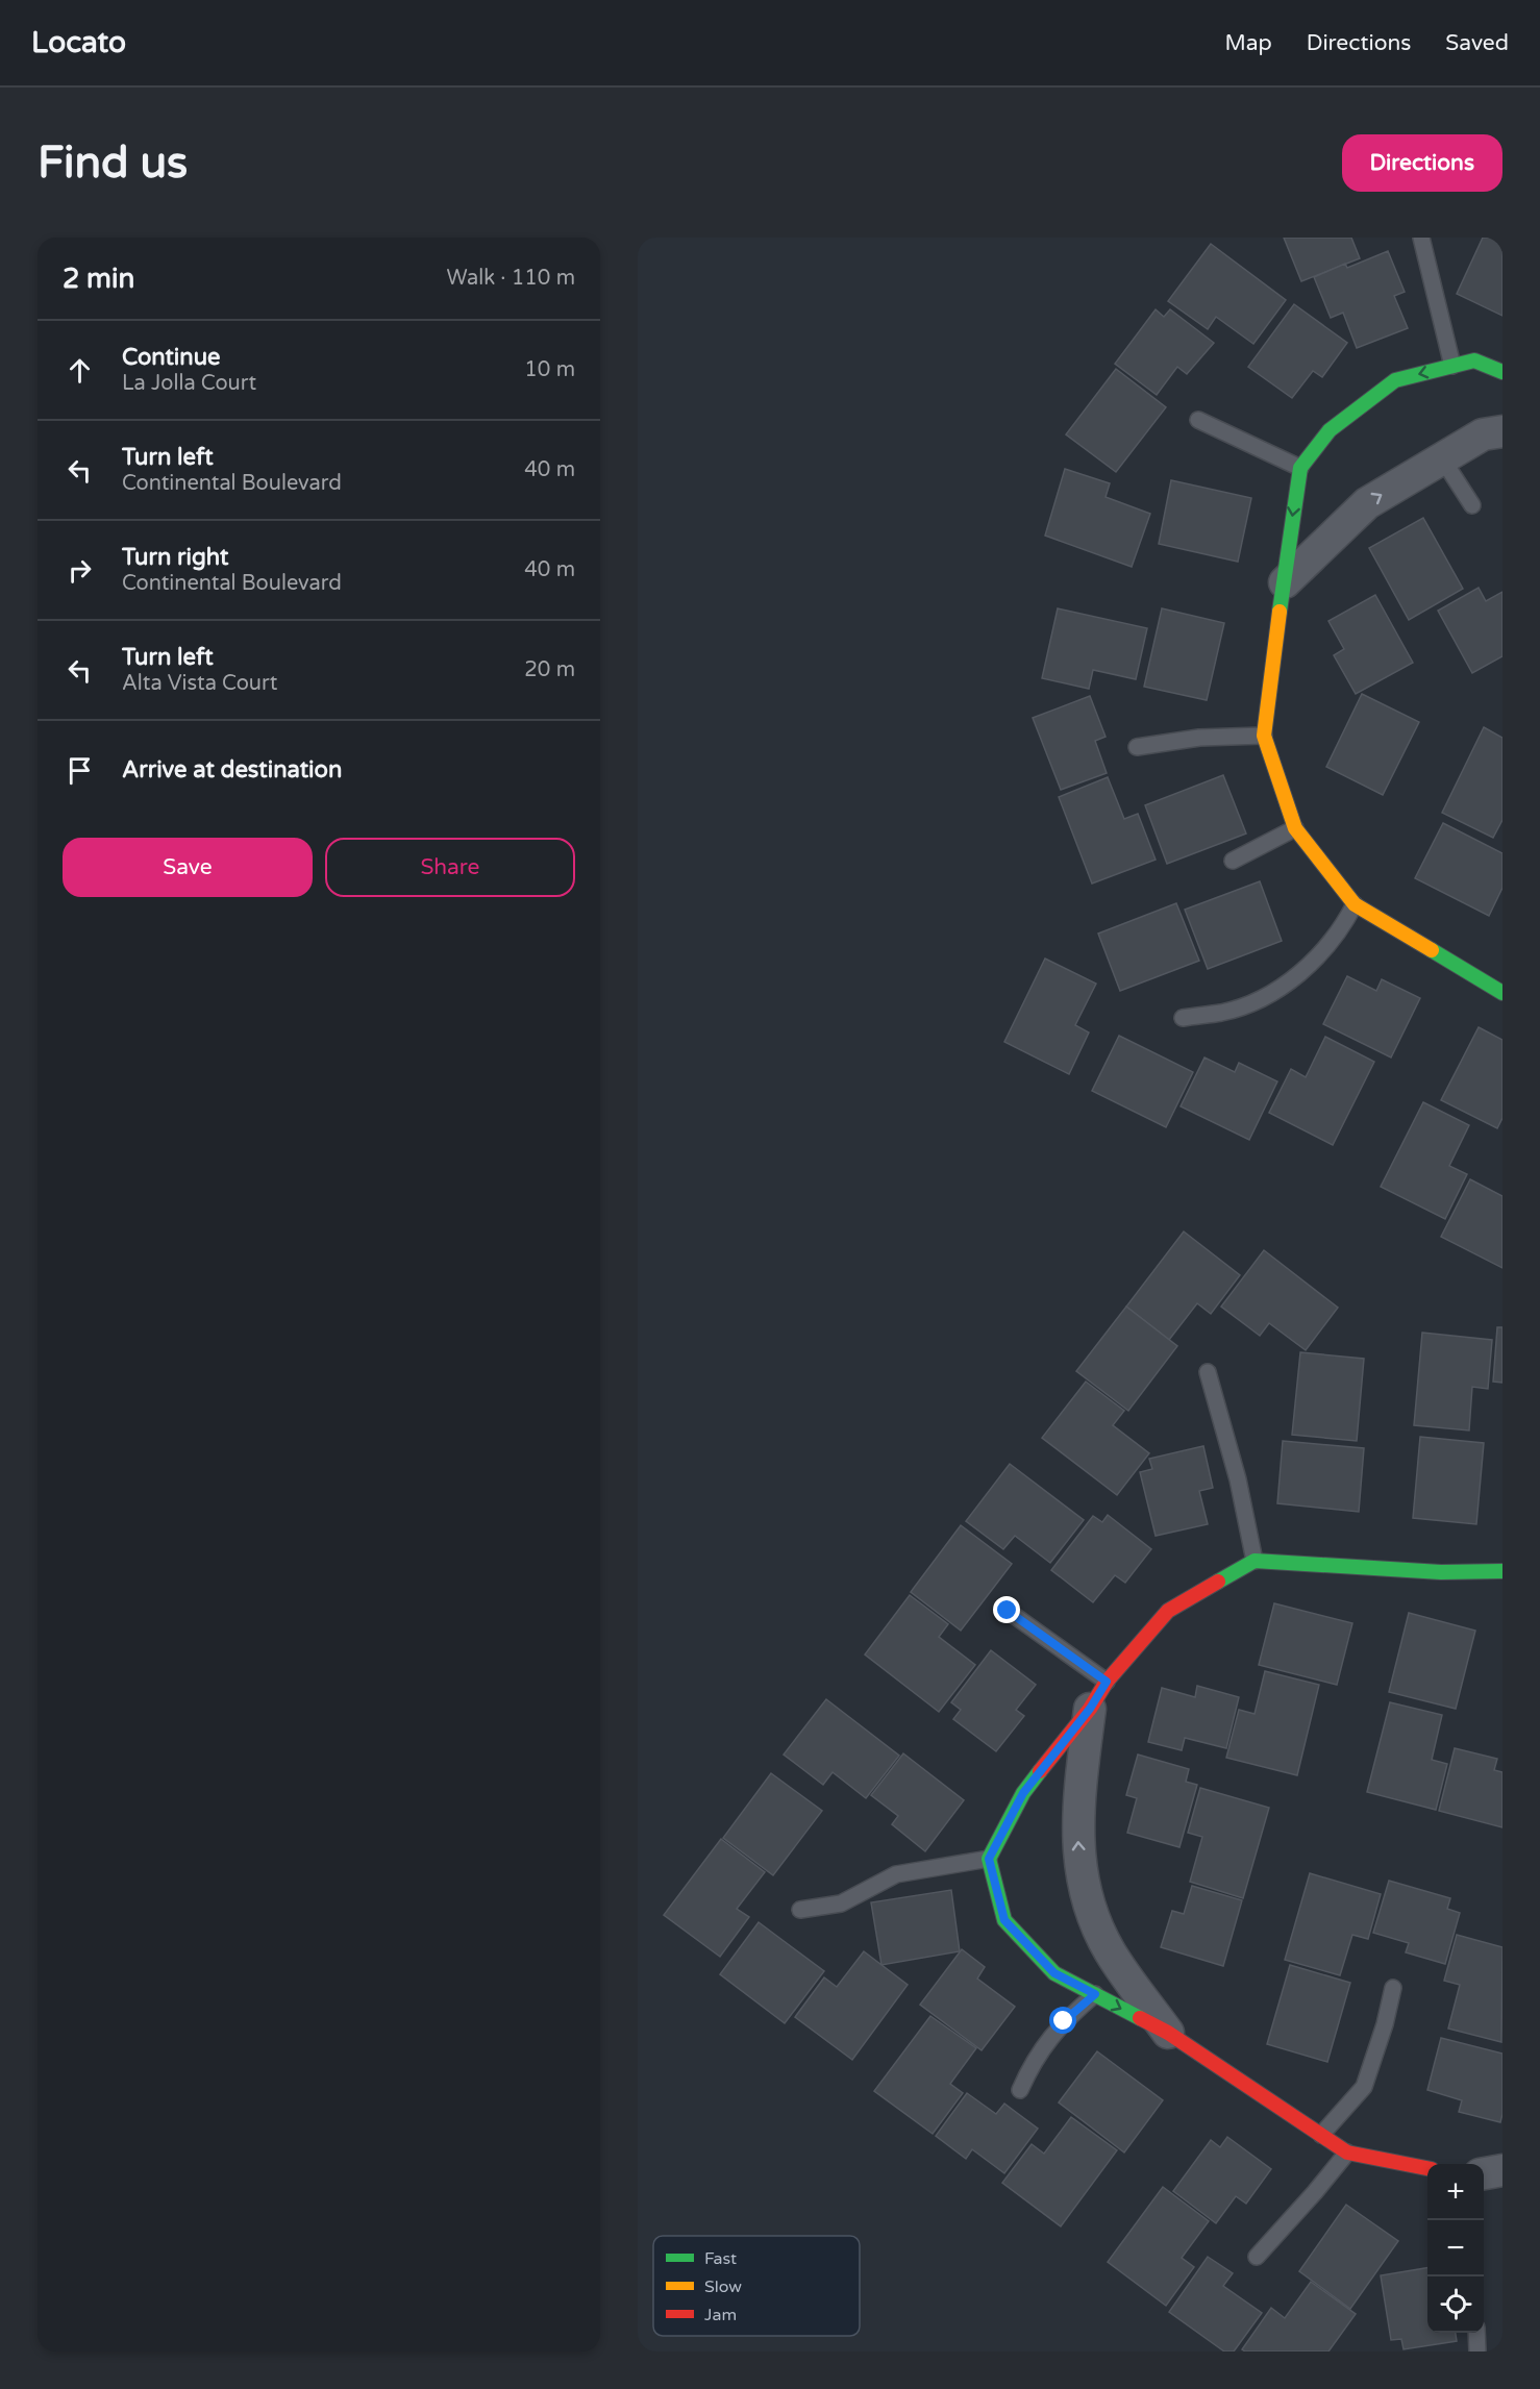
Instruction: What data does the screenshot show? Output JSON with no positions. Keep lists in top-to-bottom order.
{
  "legend": ["Fast", "Slow", "Jam"],
  "page": {
    "header": "Locato",
    "nav": ["Map", "Directions", "Saved"],
    "buttons": [
      "Directions",
      ["Save", "Share"]
    ],
    "title": "Find us",
    "heading": ["2 min", "Walk · 110 m"],
    "list": [
      ["Continue", "La Jolla Court", "10 m"],
      ["Turn left", "Continental Boulevard", "40 m"],
      ["Turn right", "Continental Boulevard", "40 m"],
      ["Turn left", "Alta Vista Court", "20 m"],
      "Arrive at destination"
    ],
    "map_buttons": ["+", "−"]
  }
}
